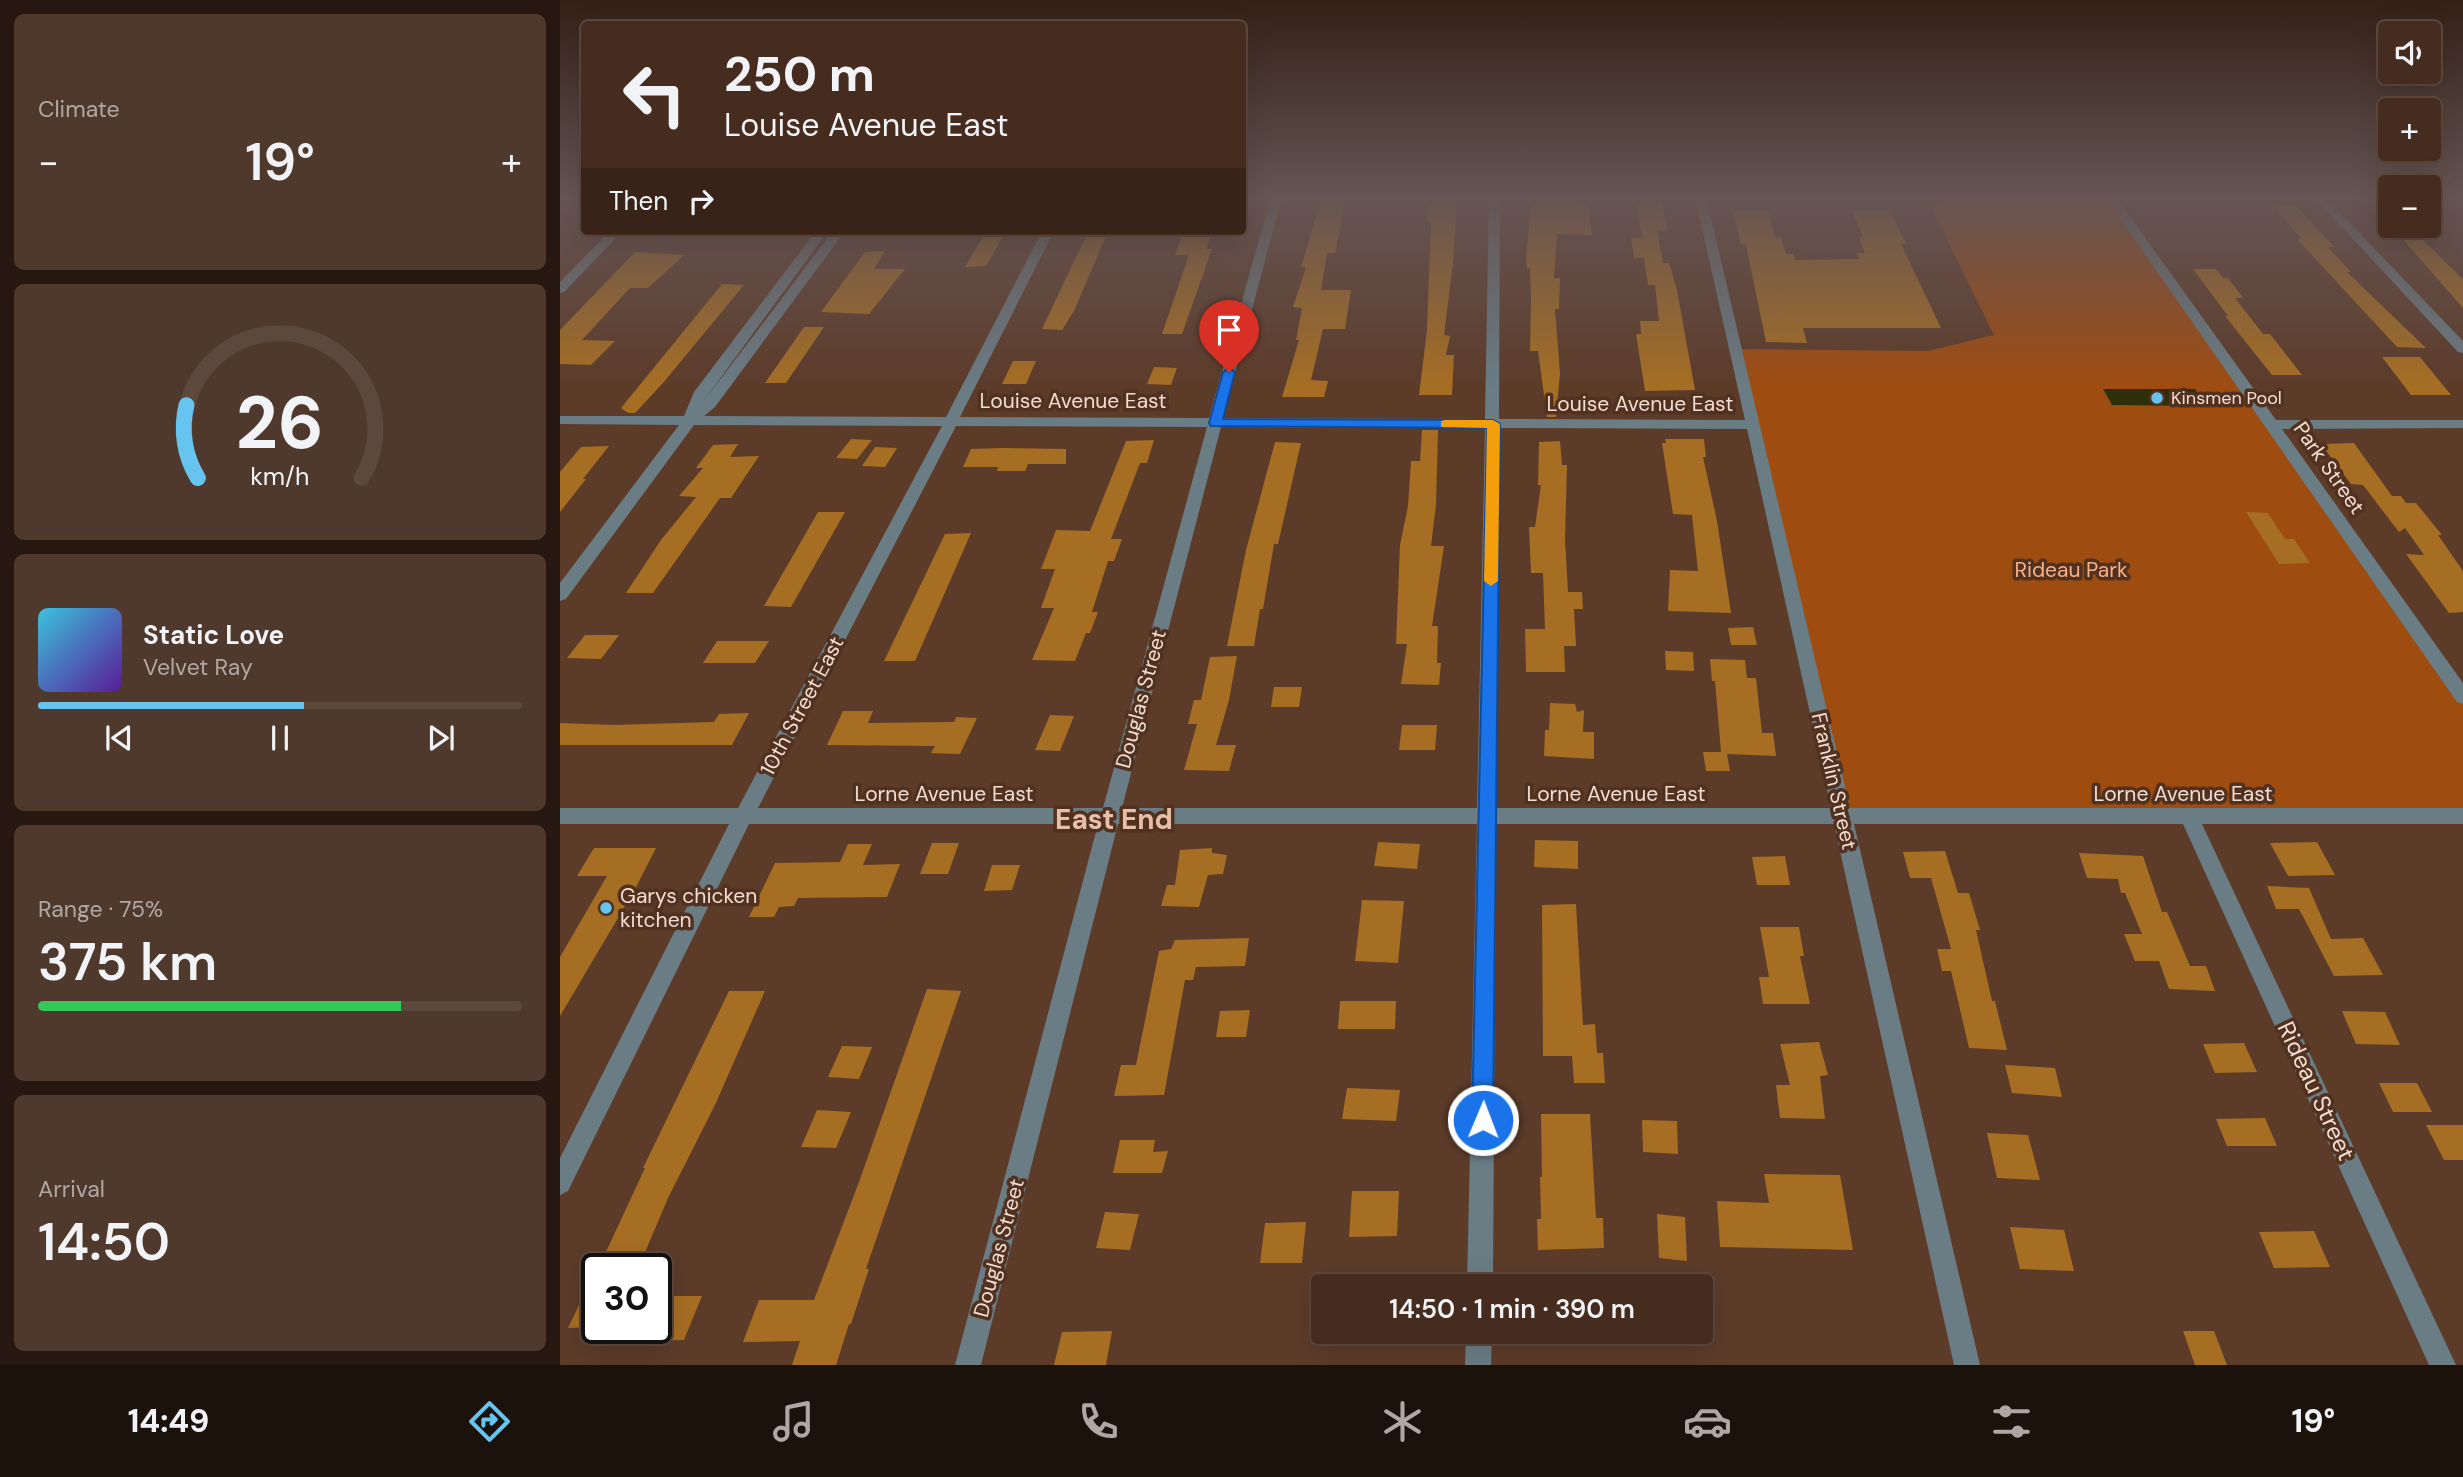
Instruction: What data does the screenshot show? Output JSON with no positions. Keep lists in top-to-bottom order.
{
  "streets": {
    "street": [
      "Louise Avenue East",
      "Park Street",
      "Douglas Street",
      "10th Street East",
      "Franklin Street",
      "Lorne Avenue East",
      "Rideau Street"
    ]
  },
  "crossings": [
    ["Louise Avenue East", "Douglas Street"],
    ["Louise Avenue East", "10th Street East"],
    ["Louise Avenue East", "Franklin Street"],
    ["Douglas Street", "Lorne Avenue East"],
    ["10th Street East", "Lorne Avenue East"],
    ["Franklin Street", "Lorne Avenue East"],
    ["Lorne Avenue East", "Rideau Street"]
  ],
  "districts": ["East End"],
  "parks": ["Rideau Park"],
  "places": ["Kinsmen Pool", "Garys chicken kitchen"],
  "page": {
    "tile": [
      "Climate",
      ["Range · 75%", "375 km"],
      ["Arrival", "14:50"]
    ],
    "map_buttons": ["+", "−"],
    "turn": ["250 m", "Louise Avenue East"],
    "heat": ["−", "19°", "+"],
    "then": "Then",
    "song": ["Static Love", "Velvet Ray"],
    "limit": "30",
    "trip": "14:50 · 1 min · 390 m",
    "tabs": ["14:49", "19°"],
    "gauge": ["26", "km/h"]
  }
}
